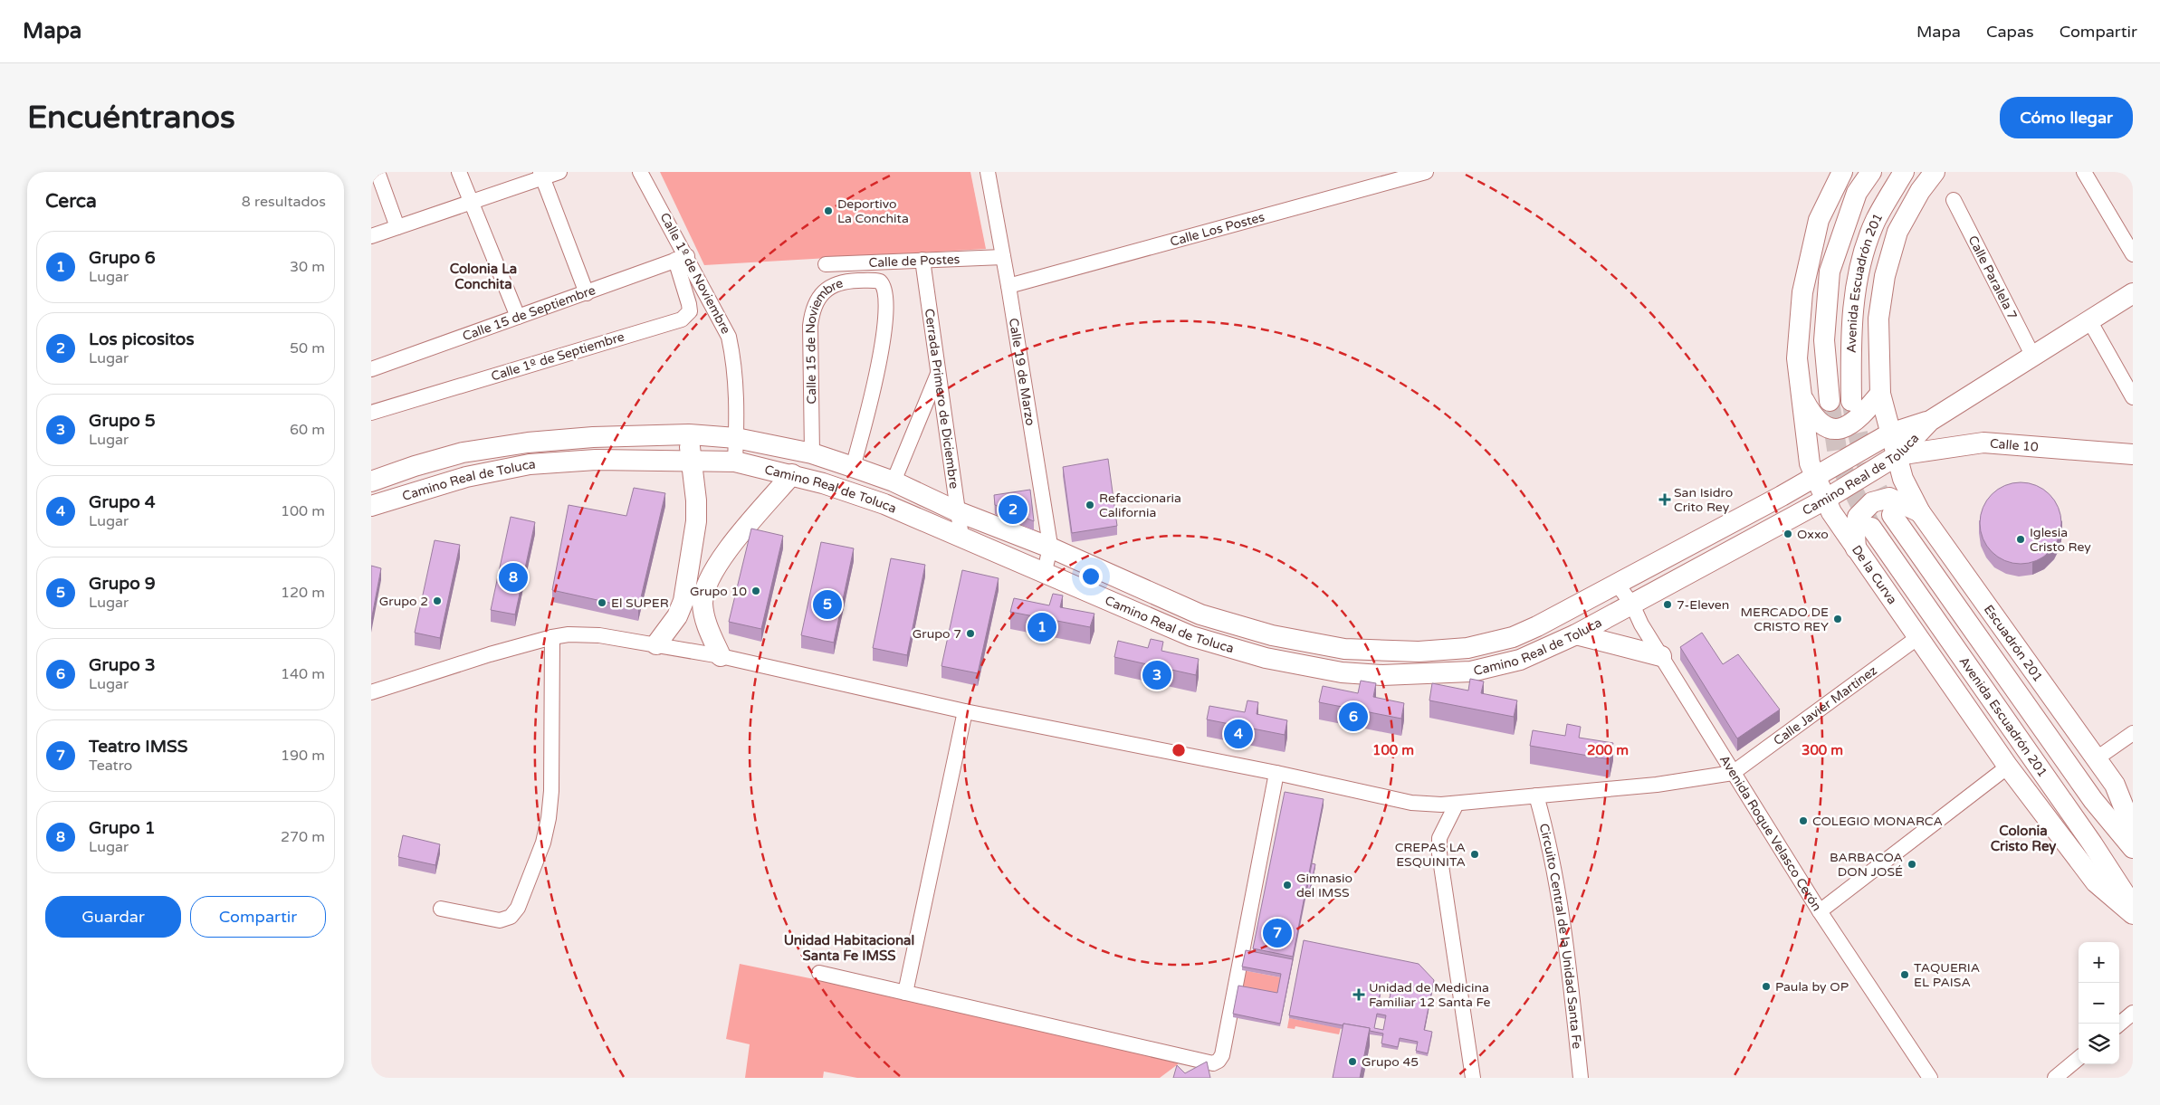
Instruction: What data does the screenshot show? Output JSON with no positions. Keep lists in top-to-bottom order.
{
  "streets": {
    "main road": [
      "Avenida Escuadrón 201",
      "Calle 10",
      "Camino Real de Toluca",
      "De la Curva",
      "Escuadrón 201"
    ],
    "street": [
      "Calle Los Postes",
      "Calle de Postes",
      "Calle 1º de Noviembre",
      "Calle Paralela 7",
      "Calle 15 de Septiembre",
      "Calle 15 de Noviembre",
      "Calle 1º de Septiembre",
      "Calle 19 de Marzo",
      "Cerrada Primero de Diciembre",
      "Calle Javier Martínez",
      "Avenida Roque Velasco Cerón",
      "Circuito Central de la Unidad Santa Fe"
    ]
  },
  "crossings": [
    ["Calle Los Postes", "Calle 19 de Marzo"],
    ["Calle de Postes", "Calle 19 de Marzo"],
    ["Calle de Postes", "Cerrada Primero de Diciembre"],
    ["Calle 1º de Noviembre", "Calle 15 de Septiembre"],
    ["Calle 1º de Noviembre", "Calle 1º de Septiembre"],
    ["Calle 1º de Noviembre", "Camino Real de Toluca"],
    ["Calle Paralela 7", "Camino Real de Toluca"],
    ["Calle 15 de Septiembre", "Calle 1º de Septiembre"],
    ["Calle 15 de Noviembre", "Camino Real de Toluca"],
    ["Calle 19 de Marzo", "Camino Real de Toluca"],
    ["Cerrada Primero de Diciembre", "Camino Real de Toluca"],
    ["Calle 10", "Camino Real de Toluca"],
    ["Calle 10", "Escuadrón 201"],
    ["Camino Real de Toluca", "De la Curva"],
    ["Camino Real de Toluca", "Escuadrón 201"],
    ["Camino Real de Toluca", "Avenida Roque Velasco Cerón"],
    ["De la Curva", "Calle Javier Martínez"],
    ["Calle Javier Martínez", "Avenida Roque Velasco Cerón"]
  ],
  "districts": ["Colonia La Conchita", "Colonia Cristo Rey", "Unidad Habitacional Santa Fe IMSS"],
  "places": {
    "other": [
      "Deportivo La Conchita",
      "Refaccionaria California",
      "Oxxo",
      "Iglesia Cristo Rey",
      "Grupo 10",
      "Grupo 2",
      "El SUPER",
      "7-Eleven",
      "MERCADO DE CRISTO REY",
      "Grupo 7",
      "COLEGIO MONARCA",
      "CREPAS LA ESQUINITA",
      "BARBACOA DON JOSÉ",
      "Gimnasio del IMSS",
      "TAQUERIA EL PAISA",
      "Paula by OP",
      "Grupo 45"
    ],
    "health": ["San Isidro Crito Rey", "Unidad de Medicina Familiar 12 Santa Fe"]
  },
  "page": {
    "header": "Mapa",
    "nav": ["Mapa", "Capas", "Compartir"],
    "buttons": [
      "Cómo llegar",
      ["Guardar", "Compartir"]
    ],
    "title": "Encuéntranos",
    "heading": ["Cerca", "8 resultados"],
    "list": [
      {
        "mark": "1",
        "name": "Grupo 6",
        "note": "Lugar",
        "value": "30 m"
      },
      {
        "mark": "2",
        "name": "Los picositos",
        "note": "Lugar",
        "value": "50 m"
      },
      {
        "mark": "3",
        "name": "Grupo 5",
        "note": "Lugar",
        "value": "60 m"
      },
      {
        "mark": "4",
        "name": "Grupo 4",
        "note": "Lugar",
        "value": "100 m"
      },
      {
        "mark": "5",
        "name": "Grupo 9",
        "note": "Lugar",
        "value": "120 m"
      },
      {
        "mark": "6",
        "name": "Grupo 3",
        "note": "Lugar",
        "value": "140 m"
      },
      {
        "mark": "7",
        "name": "Teatro IMSS",
        "note": "Teatro",
        "value": "190 m"
      },
      {
        "mark": "8",
        "name": "Grupo 1",
        "note": "Lugar",
        "value": "270 m"
      }
    ],
    "pins": [
      "2",
      "8",
      "5",
      "1",
      "3",
      "6",
      "4",
      "7"
    ],
    "map_buttons": ["+", "−"]
  },
  "rings": ["100 m", "200 m", "300 m"]
}
